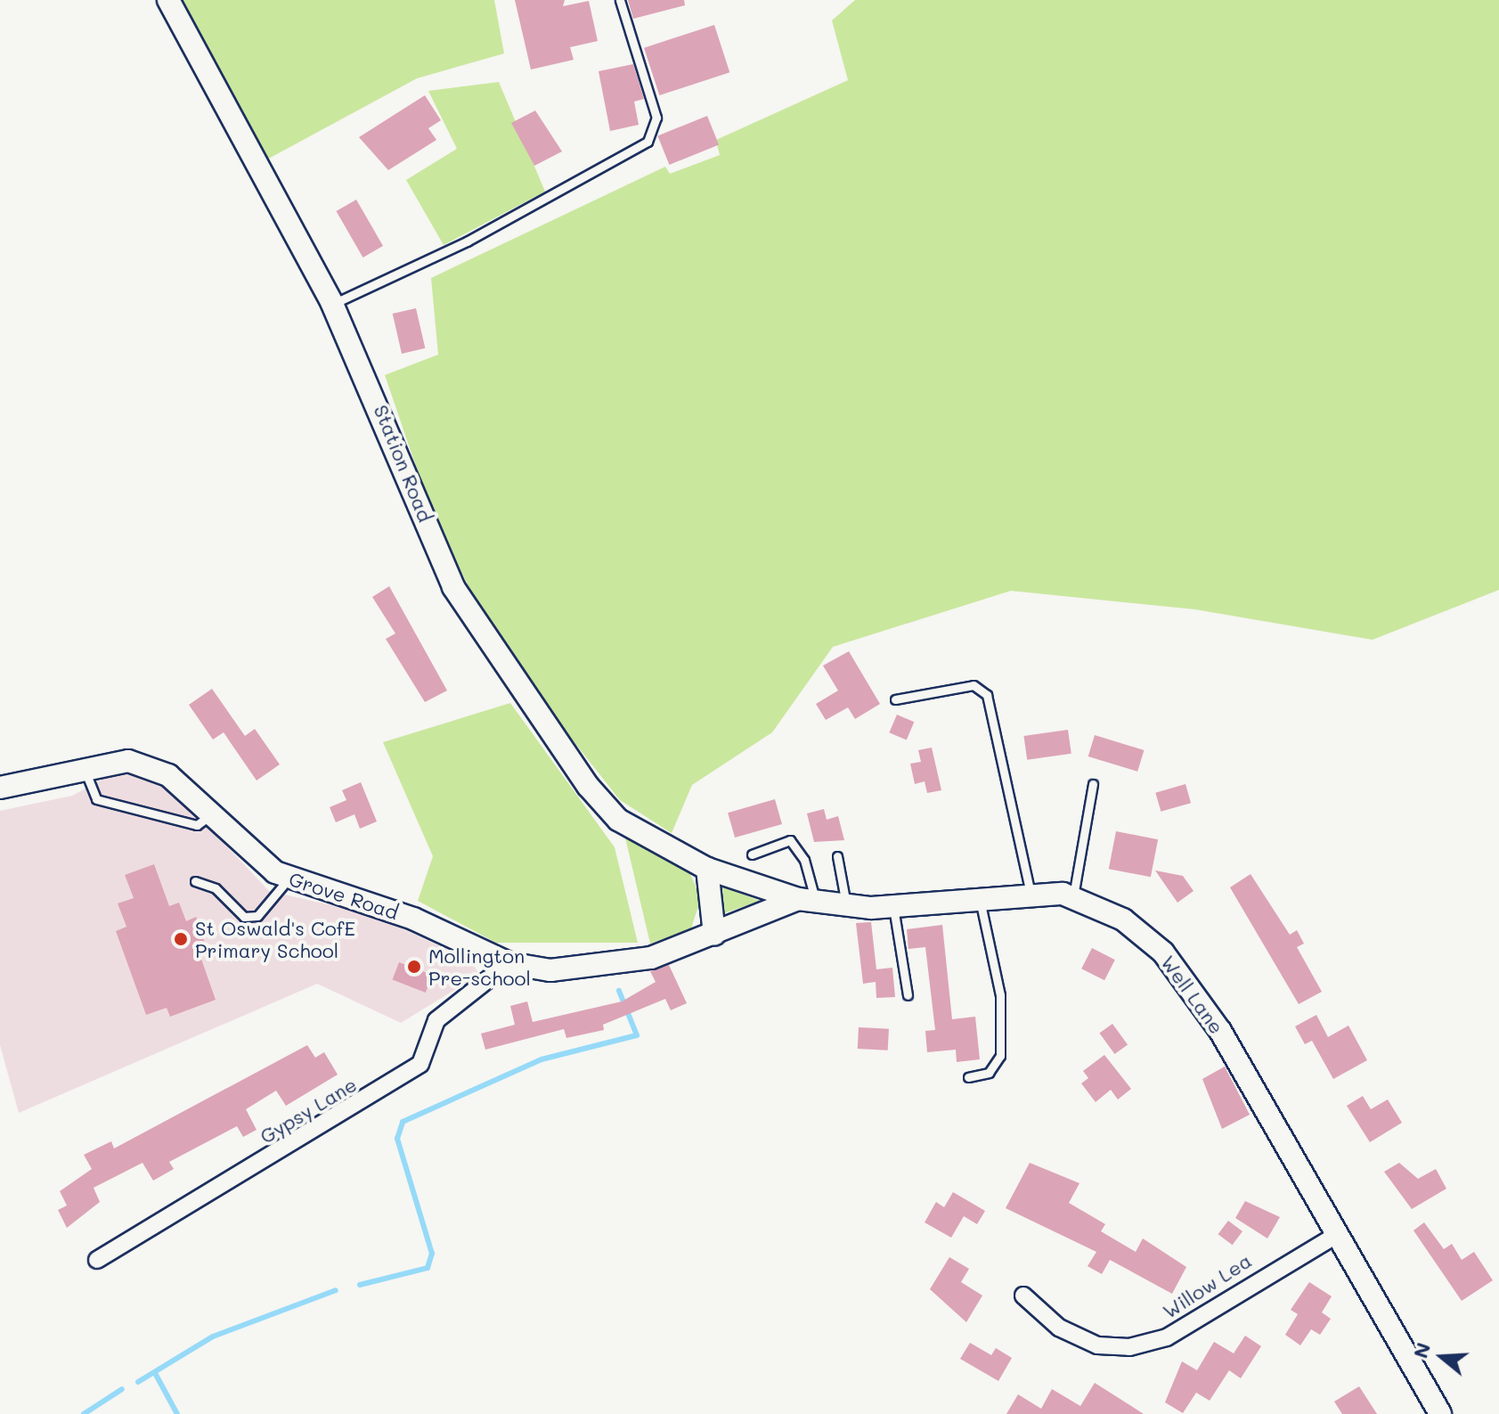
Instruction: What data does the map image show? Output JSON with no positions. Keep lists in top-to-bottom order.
{
  "streets": {
    "street": [
      "Station Road",
      "Grove Road",
      "Well Lane",
      "Gypsy Lane",
      "Willow Lea"
    ]
  },
  "crossings": [
    ["Station Road", "Well Lane"],
    ["Grove Road", "Well Lane"],
    ["Grove Road", "Gypsy Lane"],
    ["Well Lane", "Willow Lea"]
  ],
  "places": ["St Oswald's CofE Primary School", "Mollington Pre-school"],
  "north": "left"
}
